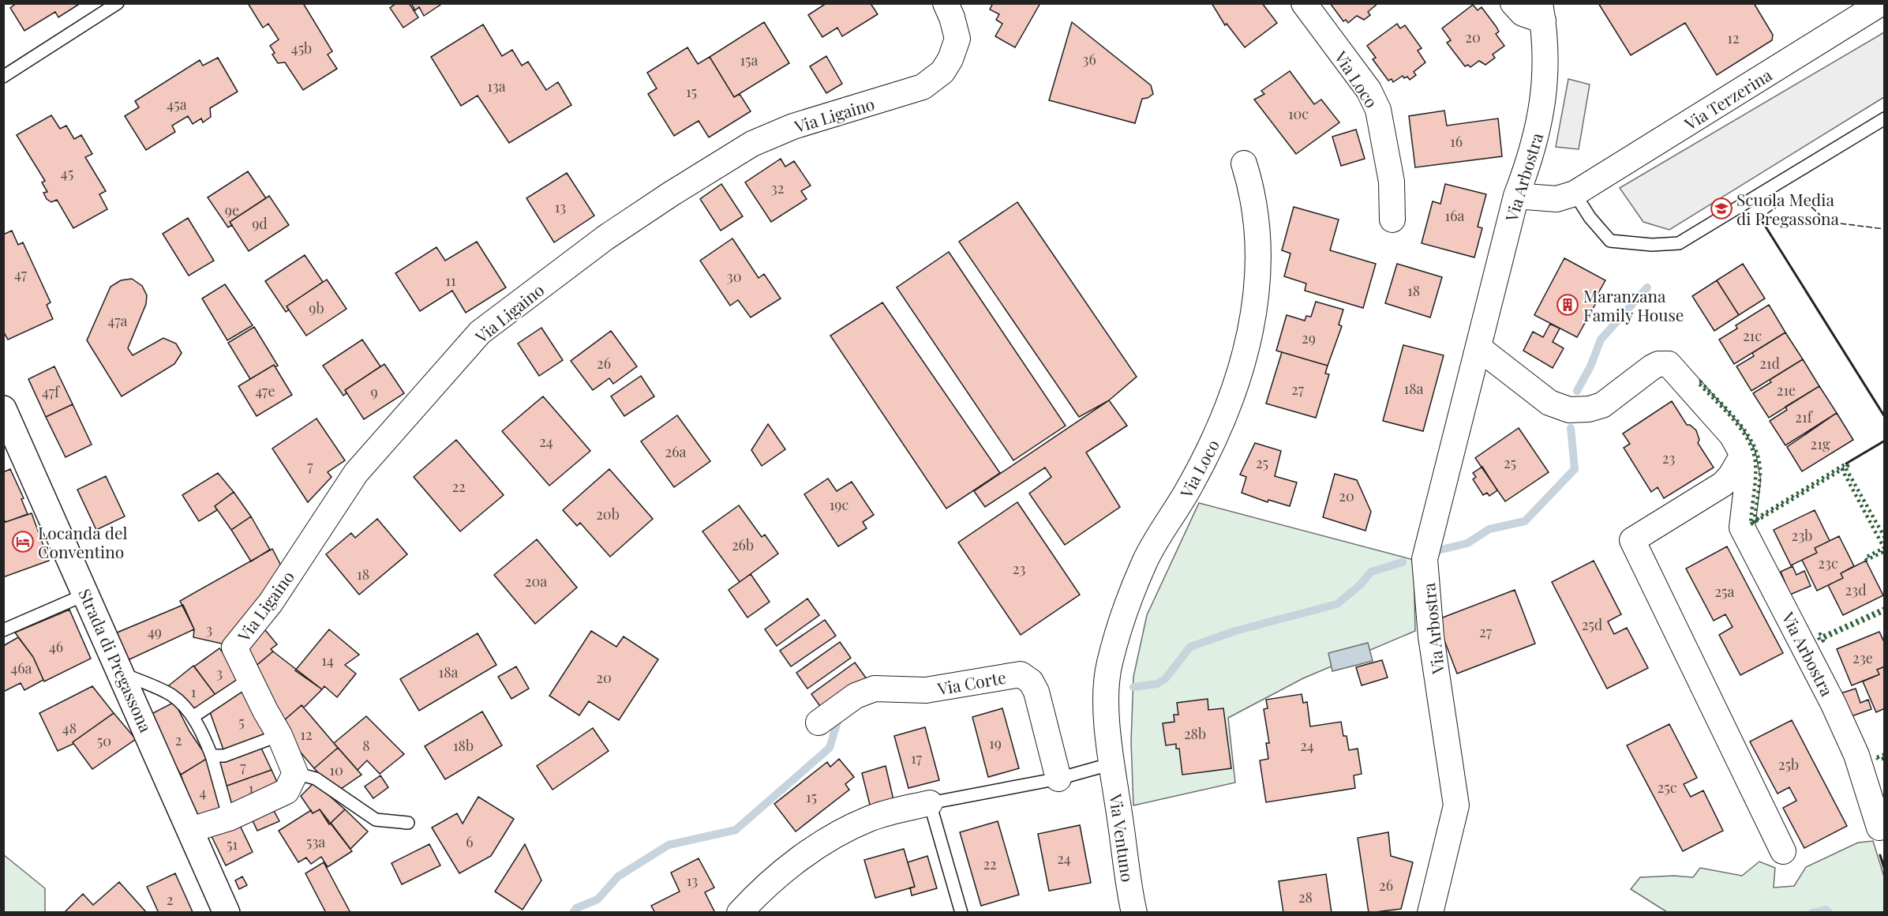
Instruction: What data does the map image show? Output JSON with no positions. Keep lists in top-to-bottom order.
{
  "streets": {
    "street": [
      "Via Loco",
      "Via Terzerina",
      "Via Ligaino",
      "Via Arbostra",
      "Strada di Pregassona",
      "Via Corte",
      "Via Ventuno"
    ]
  },
  "crossings": [
    ["Via Loco", "Via Ventuno"],
    ["Via Terzerina", "Via Arbostra"]
  ],
  "places": {
    "school or university": ["Scuola Media di Pregassona"],
    "building": ["Maranzana Family House"],
    "hotel": ["Locanda del Conventino"]
  },
  "house_numbers": [
    "20",
    "12",
    "45b",
    "36",
    "15a",
    "13a",
    "15",
    "45a",
    "10c",
    "16",
    "45",
    "32",
    "13",
    "9e",
    "16a",
    "9d",
    "47",
    "30",
    "11",
    "18",
    "9b",
    "47a",
    "21c",
    "29",
    "26",
    "21d",
    "18a",
    "27",
    "21e",
    "47e",
    "47f",
    "9",
    "21f",
    "24",
    "21g",
    "26a",
    "23",
    "25",
    "25",
    "7",
    "22",
    "20",
    "19c",
    "20b",
    "23b",
    "26b",
    "23c",
    "23",
    "18",
    "20a",
    "23d",
    "25a",
    "25d",
    "3",
    "49",
    "27",
    "46",
    "23e",
    "14",
    "46a",
    "18a",
    "3",
    "20",
    "1",
    "5",
    "48",
    "28b",
    "12",
    "2",
    "50",
    "19",
    "8",
    "18b",
    "24",
    "17",
    "25b",
    "7",
    "10",
    "25c",
    "1",
    "4",
    "15",
    "53a",
    "6",
    "51",
    "24",
    "22",
    "13",
    "26",
    "28",
    "2"
  ]
}
